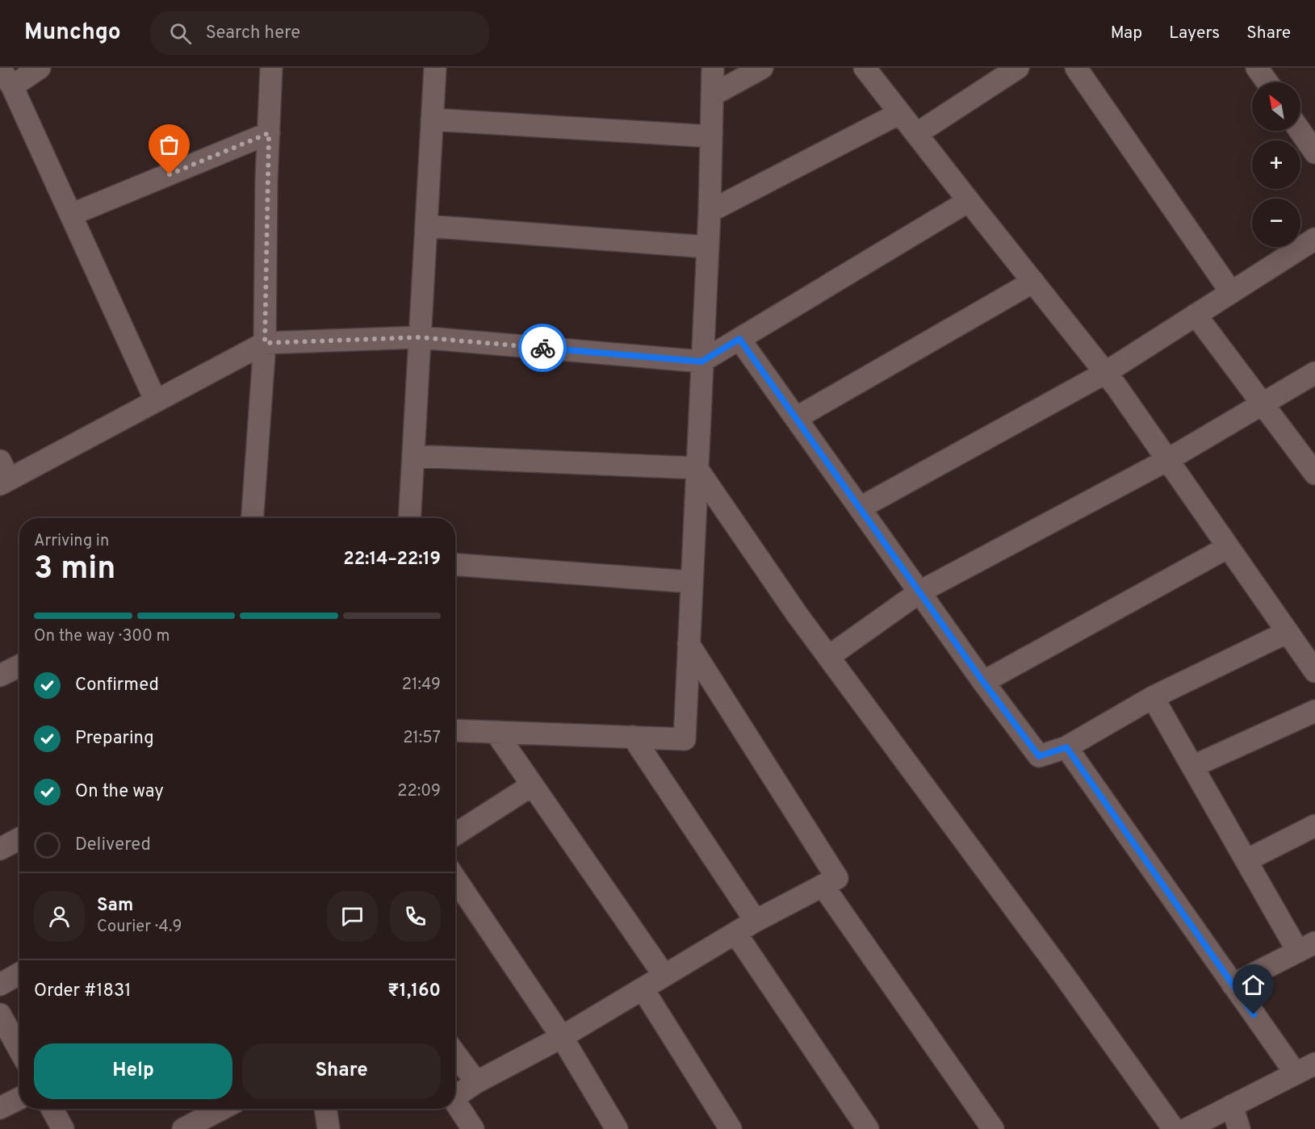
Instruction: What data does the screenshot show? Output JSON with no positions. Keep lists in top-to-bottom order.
{
  "north": "top left",
  "page": {
    "header": "Munchgo",
    "search": "Search here",
    "nav": ["Map", "Layers", "Share"],
    "map_buttons": ["+", "−"],
    "heading": ["3 min", "Arriving in", "22:14–22:19"],
    "panel": [
      "Sam",
      "Courier · 4.9",
      "Order #1831",
      "₹1,160"
    ],
    "bar": "On the way · 300 m",
    "list": [
      ["Confirmed", "21:49"],
      ["Preparing", "21:57"],
      ["On the way", "22:09"],
      "Delivered"
    ],
    "buttons": ["Help", "Share"]
  }
}
